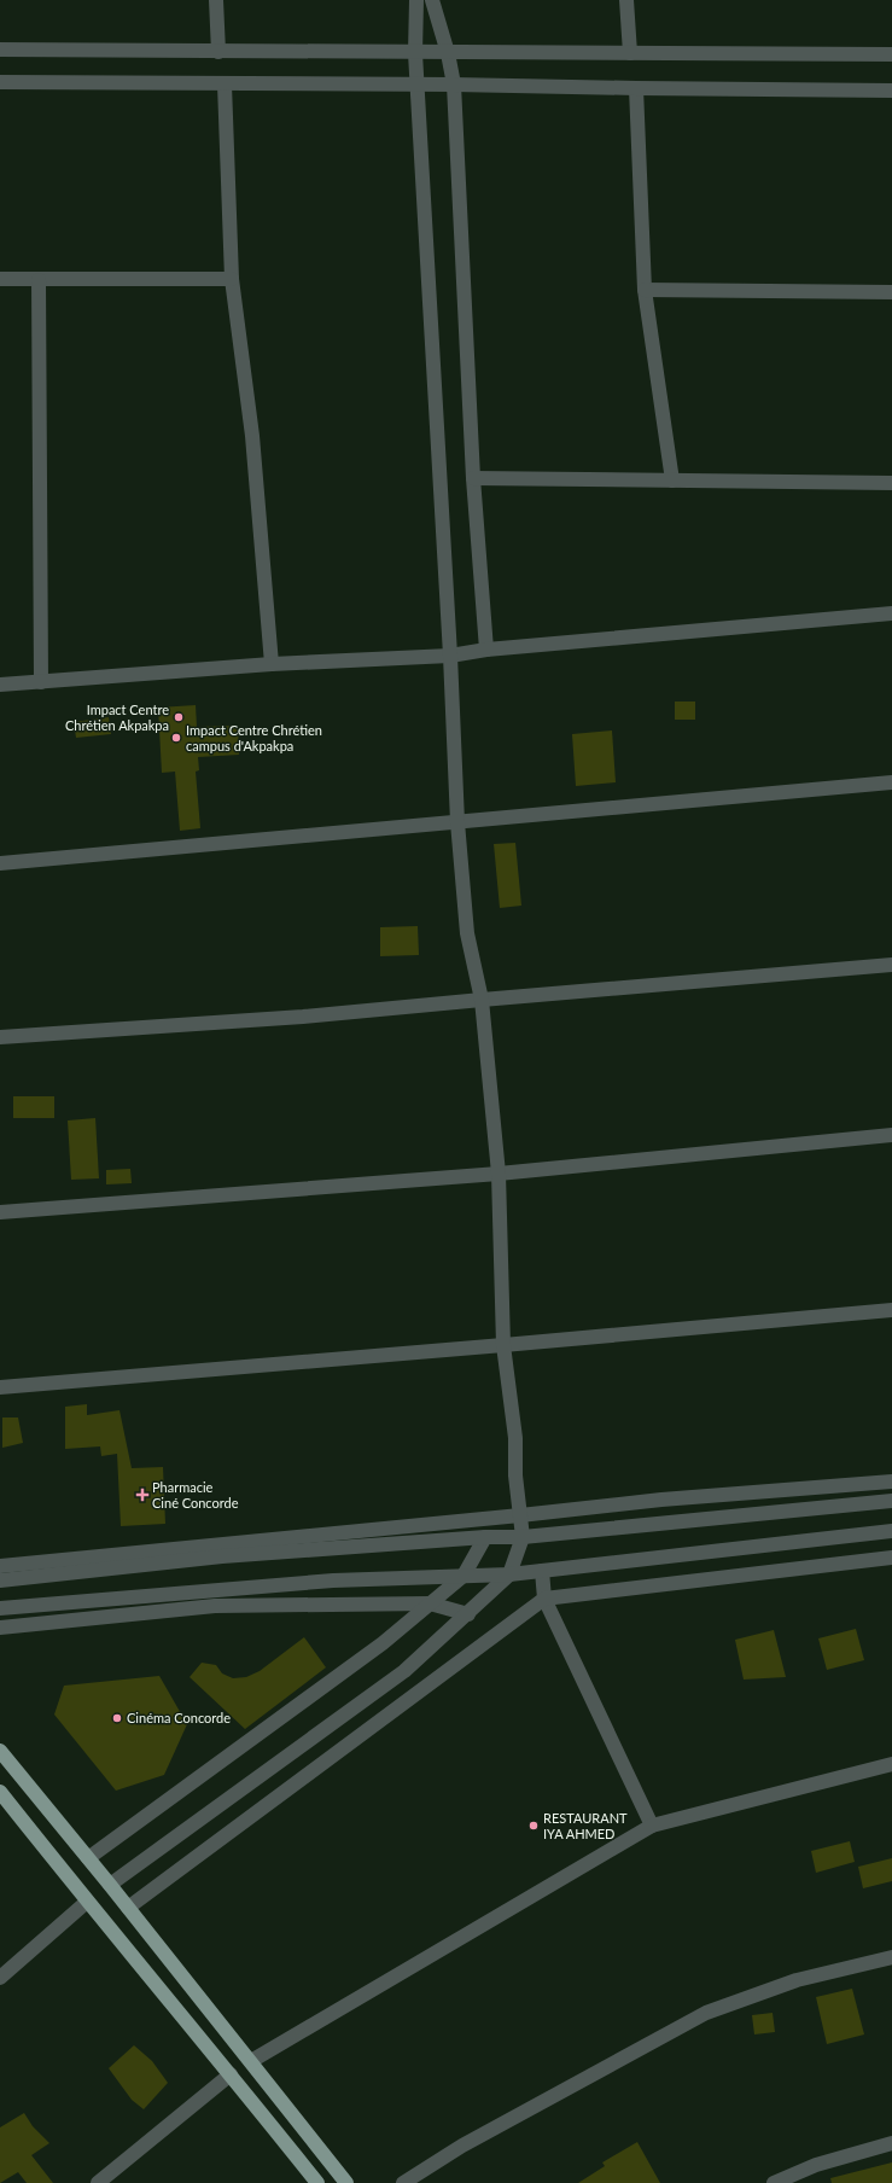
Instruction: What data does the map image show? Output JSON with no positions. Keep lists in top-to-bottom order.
{
  "places": {
    "other": [
      "Impact Centre Chrétien Akpakpa",
      "Impact Centre Chrétien campus d'Akpakpa",
      "Cinéma Concorde",
      "RESTAURANT IYA AHMED"
    ],
    "health": ["Pharmacie Ciné Concorde"]
  }
}
